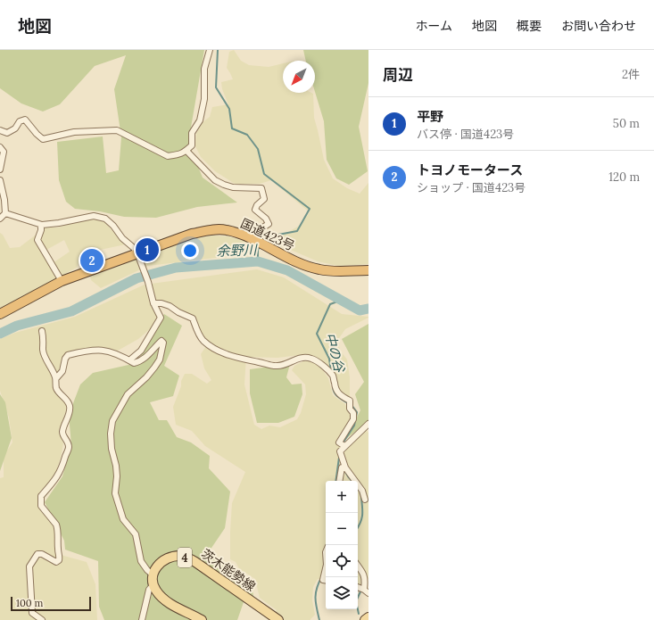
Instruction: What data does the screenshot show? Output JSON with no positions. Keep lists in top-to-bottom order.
{
  "streets": {
    "highway": ["国道423号"],
    "main road": ["4", "茨木能勢線"]
  },
  "water": ["余野川", "中の谷"],
  "scale_bar": "100 m",
  "north": "bottom left",
  "page": {
    "header": "地図",
    "nav": [
      "ホーム",
      "地図",
      "概要",
      "お問い合わせ"
    ],
    "heading": ["周辺", "2件"],
    "list": [
      {
        "mark": "1",
        "name": "平野",
        "note": "バス停 · 国道423号",
        "value": "50 m"
      },
      {
        "mark": "2",
        "name": "トヨノモータース",
        "note": "ショップ · 国道423号",
        "value": "120 m"
      }
    ],
    "pins": ["1", "2"],
    "map_buttons": ["+", "−"],
    "scale": "100 m"
  }
}
